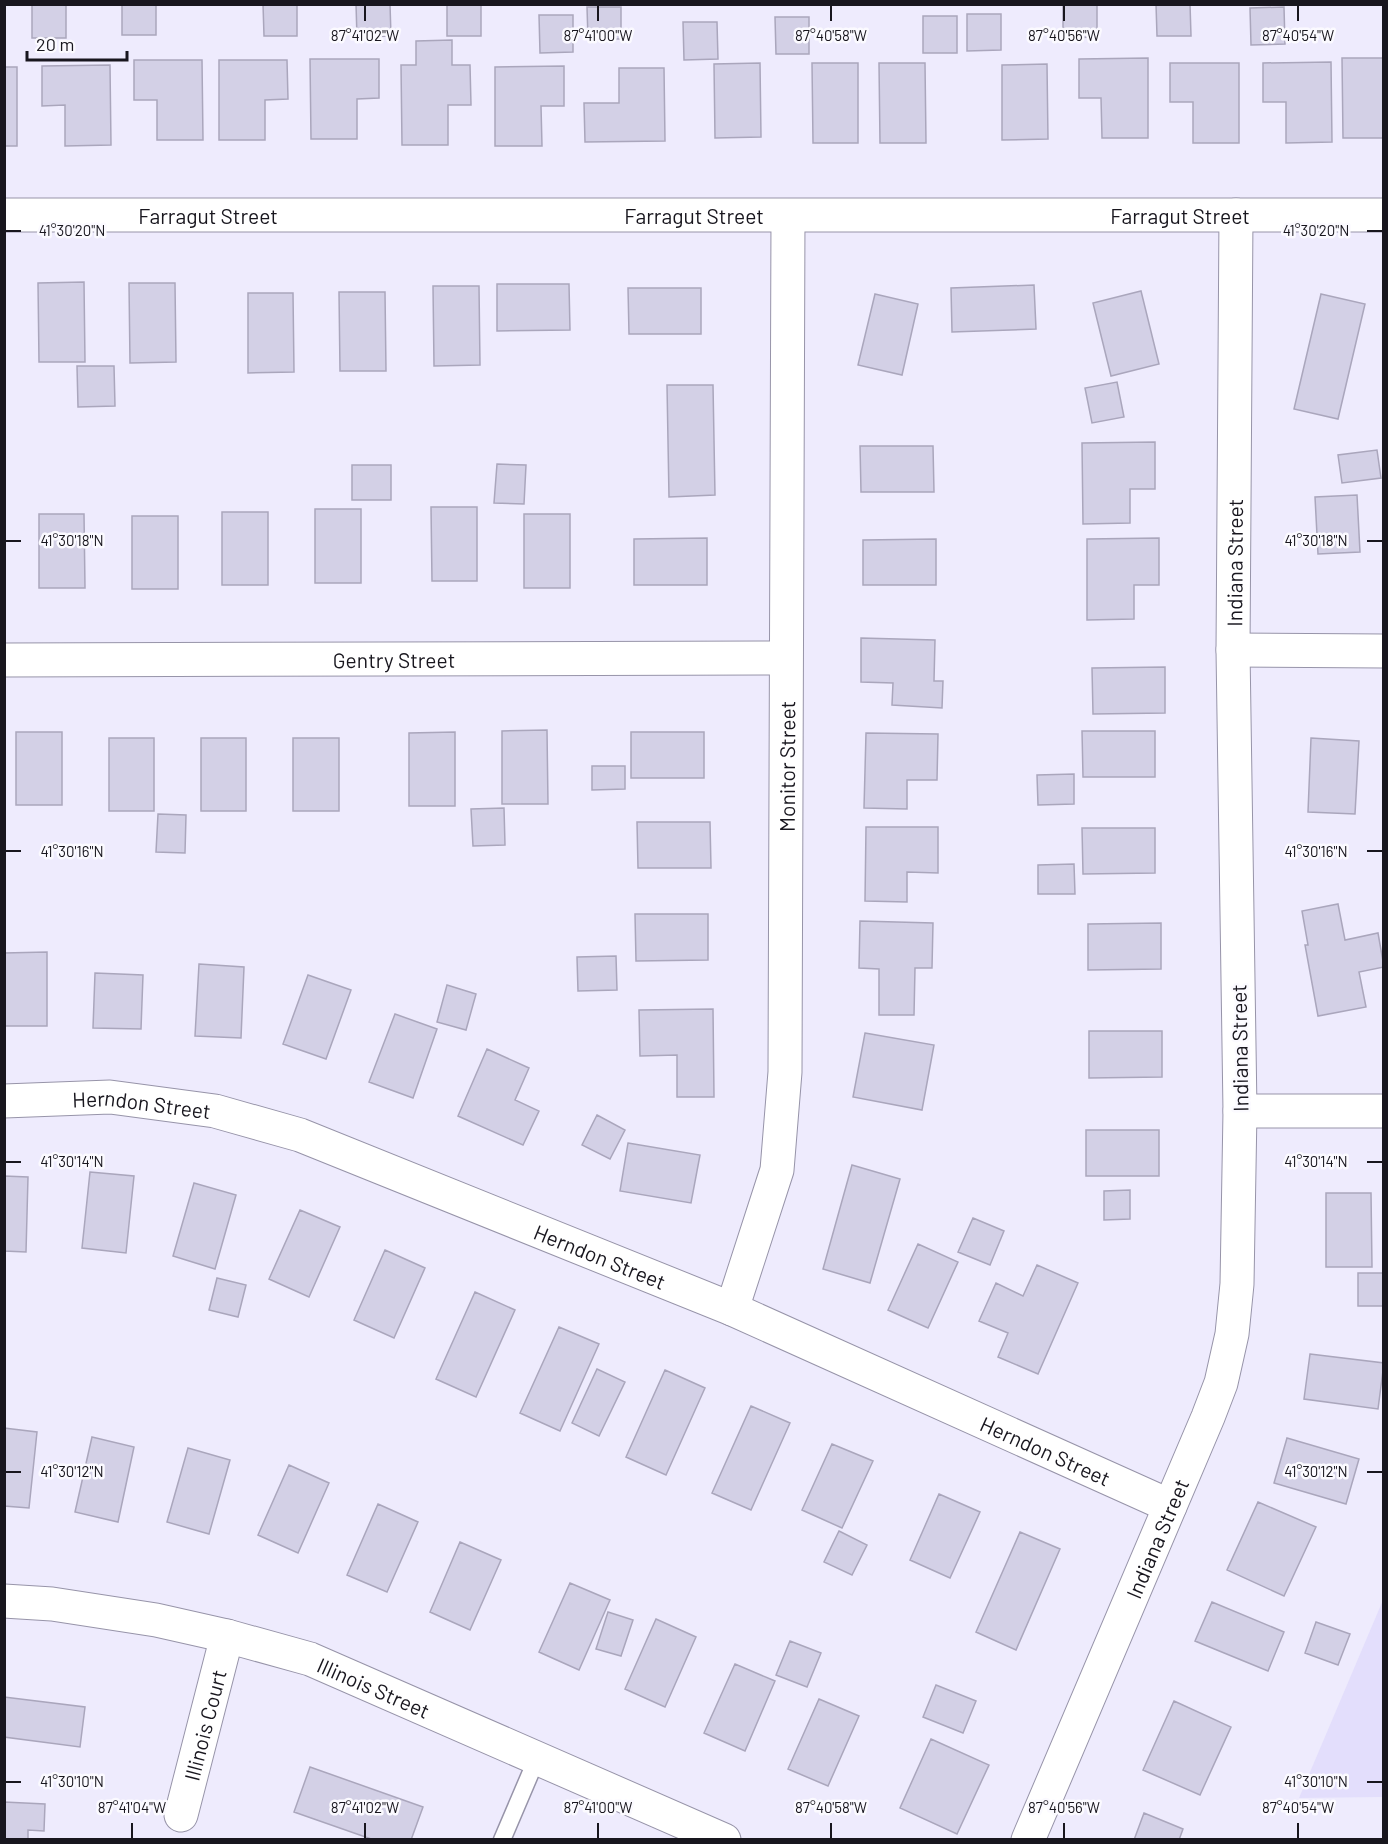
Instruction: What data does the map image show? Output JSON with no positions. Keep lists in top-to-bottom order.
{
  "streets": {
    "street": [
      "Farragut Street",
      "Indiana Street",
      "Gentry Street",
      "Monitor Street",
      "Herndon Street",
      "Illinois Street",
      "Illinois Court"
    ]
  },
  "crossings": [
    ["Farragut Street", "Indiana Street"],
    ["Farragut Street", "Monitor Street"],
    ["Indiana Street", "Herndon Street"],
    ["Gentry Street", "Monitor Street"],
    ["Monitor Street", "Herndon Street"],
    ["Illinois Street", "Illinois Court"]
  ],
  "scale_bar": "20 m",
  "coordinates": [
    "87°41'02\"W",
    "87°41'00\"W",
    "87°40'58\"W",
    "87°40'56\"W",
    "87°40'54\"W",
    "41°30'20\"N",
    "41°30'18\"N",
    "41°30'16\"N",
    "41°30'14\"N",
    "41°30'12\"N",
    "41°30'10\"N",
    "87°41'04\"W"
  ]
}
